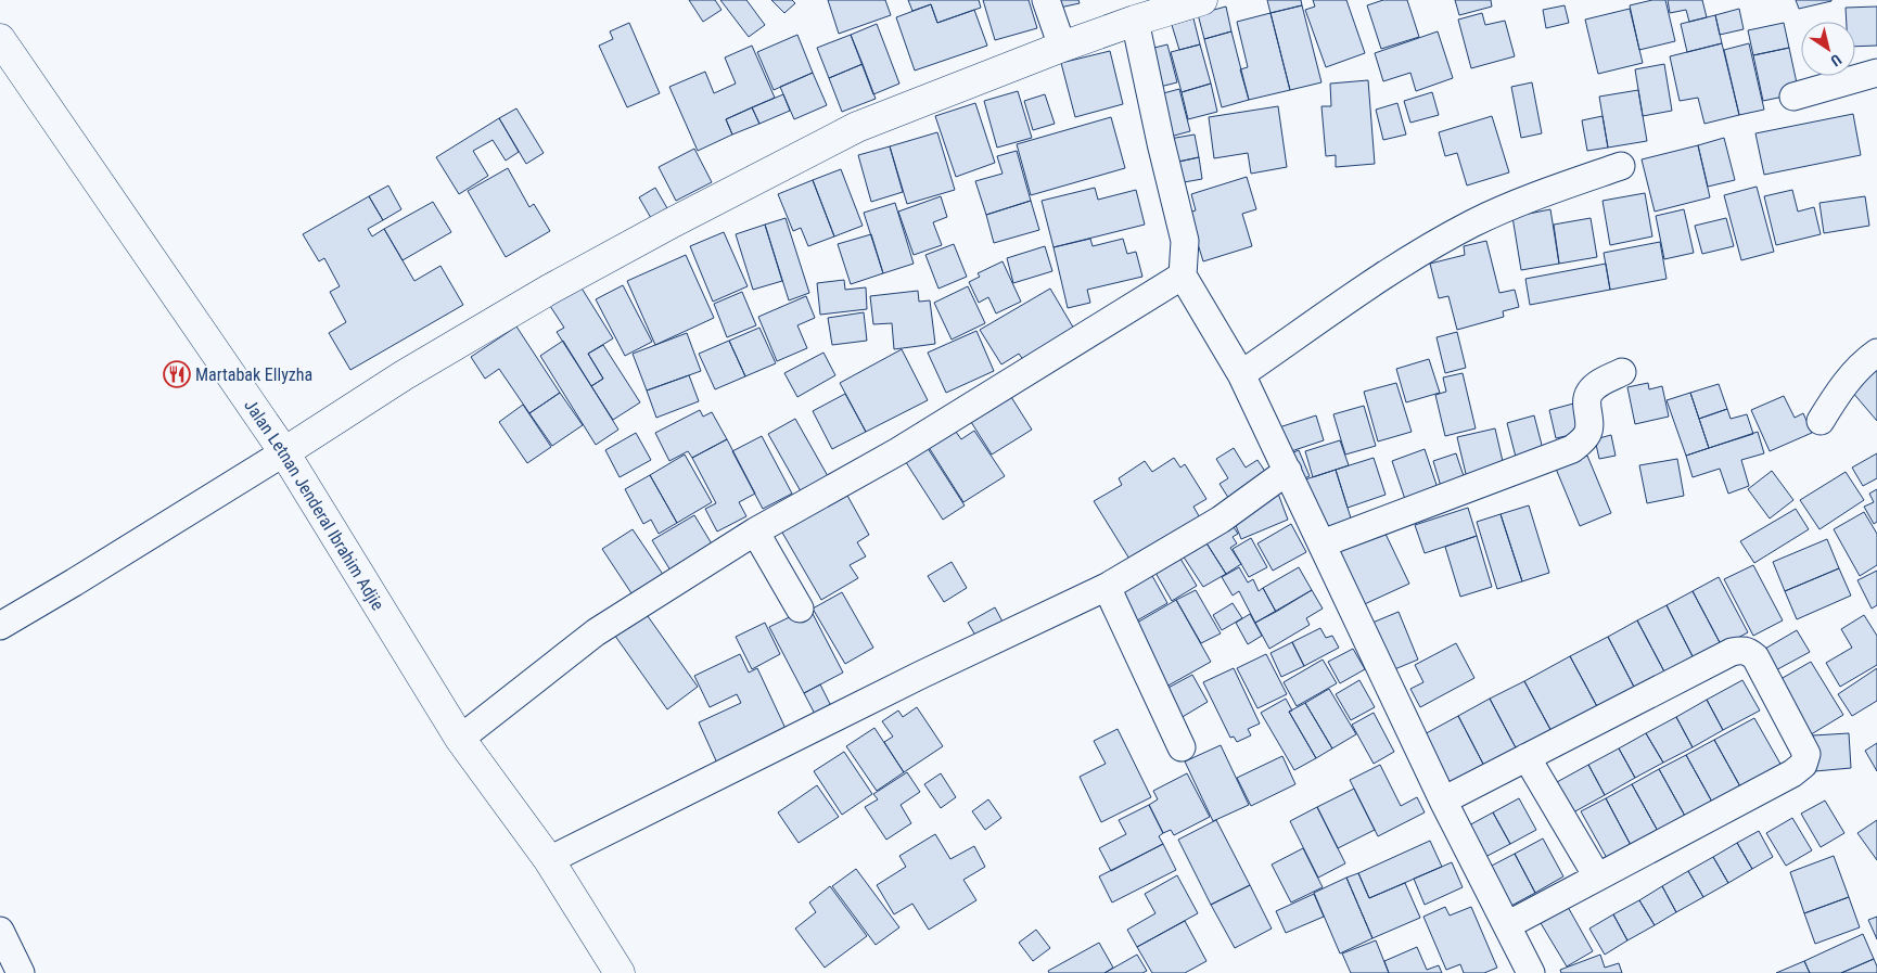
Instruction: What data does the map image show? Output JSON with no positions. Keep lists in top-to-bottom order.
{
  "streets": {
    "main road": ["Jalan Letnan Jenderal Ibrahim Adjie"]
  },
  "places": {
    "restaurant": ["Martabak Ellyzha"]
  },
  "north": "bottom right"
}
